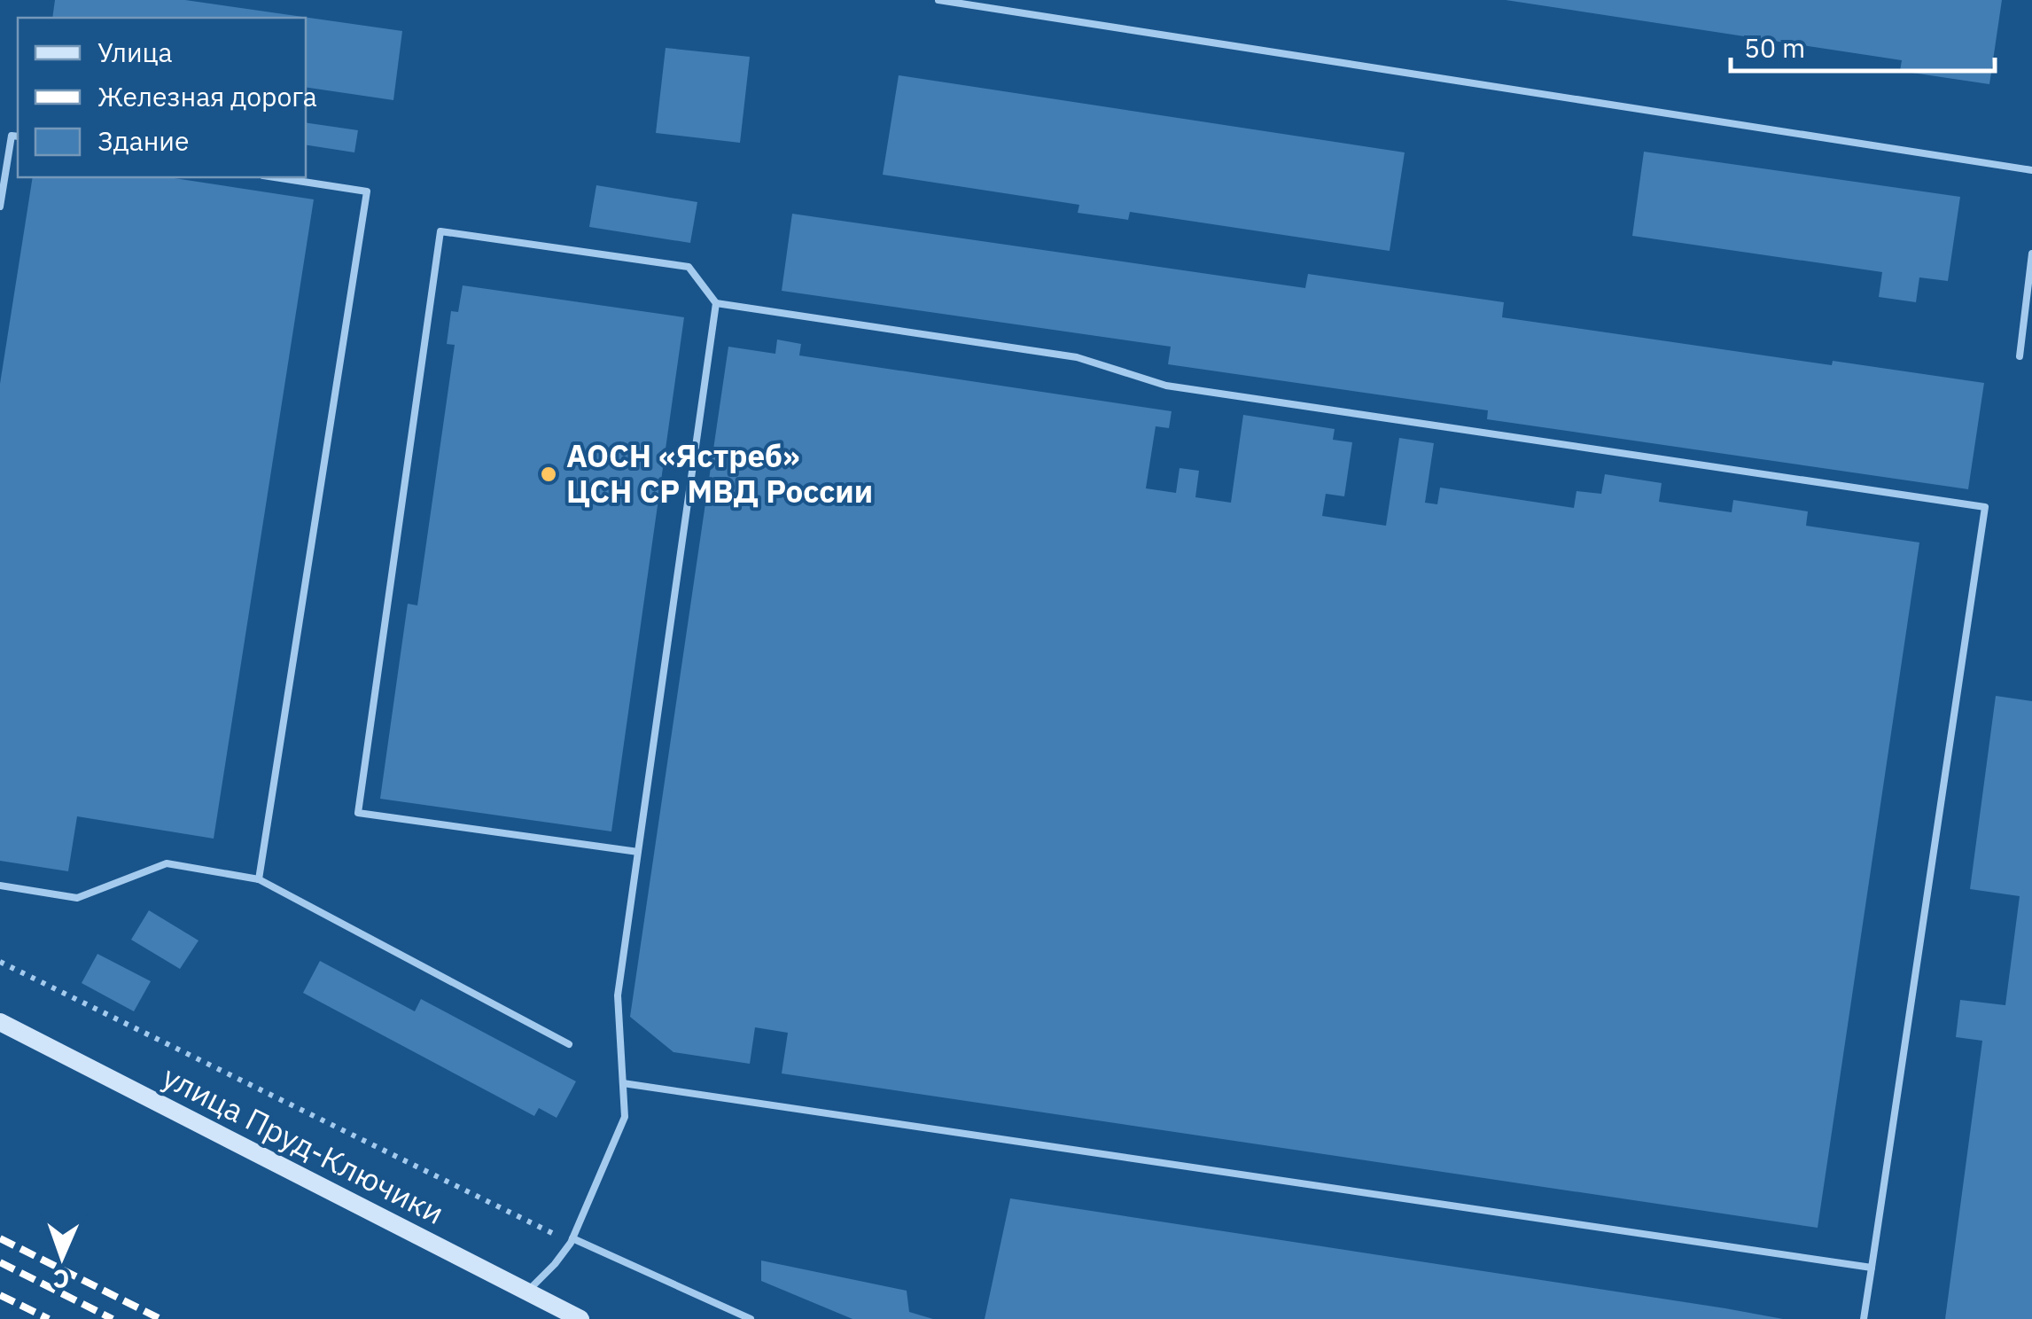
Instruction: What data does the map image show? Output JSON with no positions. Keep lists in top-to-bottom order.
{
  "streets": {
    "street": ["улица Пруд-Ключики"]
  },
  "places": ["АОСН «Ястреб» ЦСН СР МВД России"],
  "legend": ["Улица", "Железная дорога", "Здание"],
  "scale_bar": "50 m",
  "north": "bottom"
}
